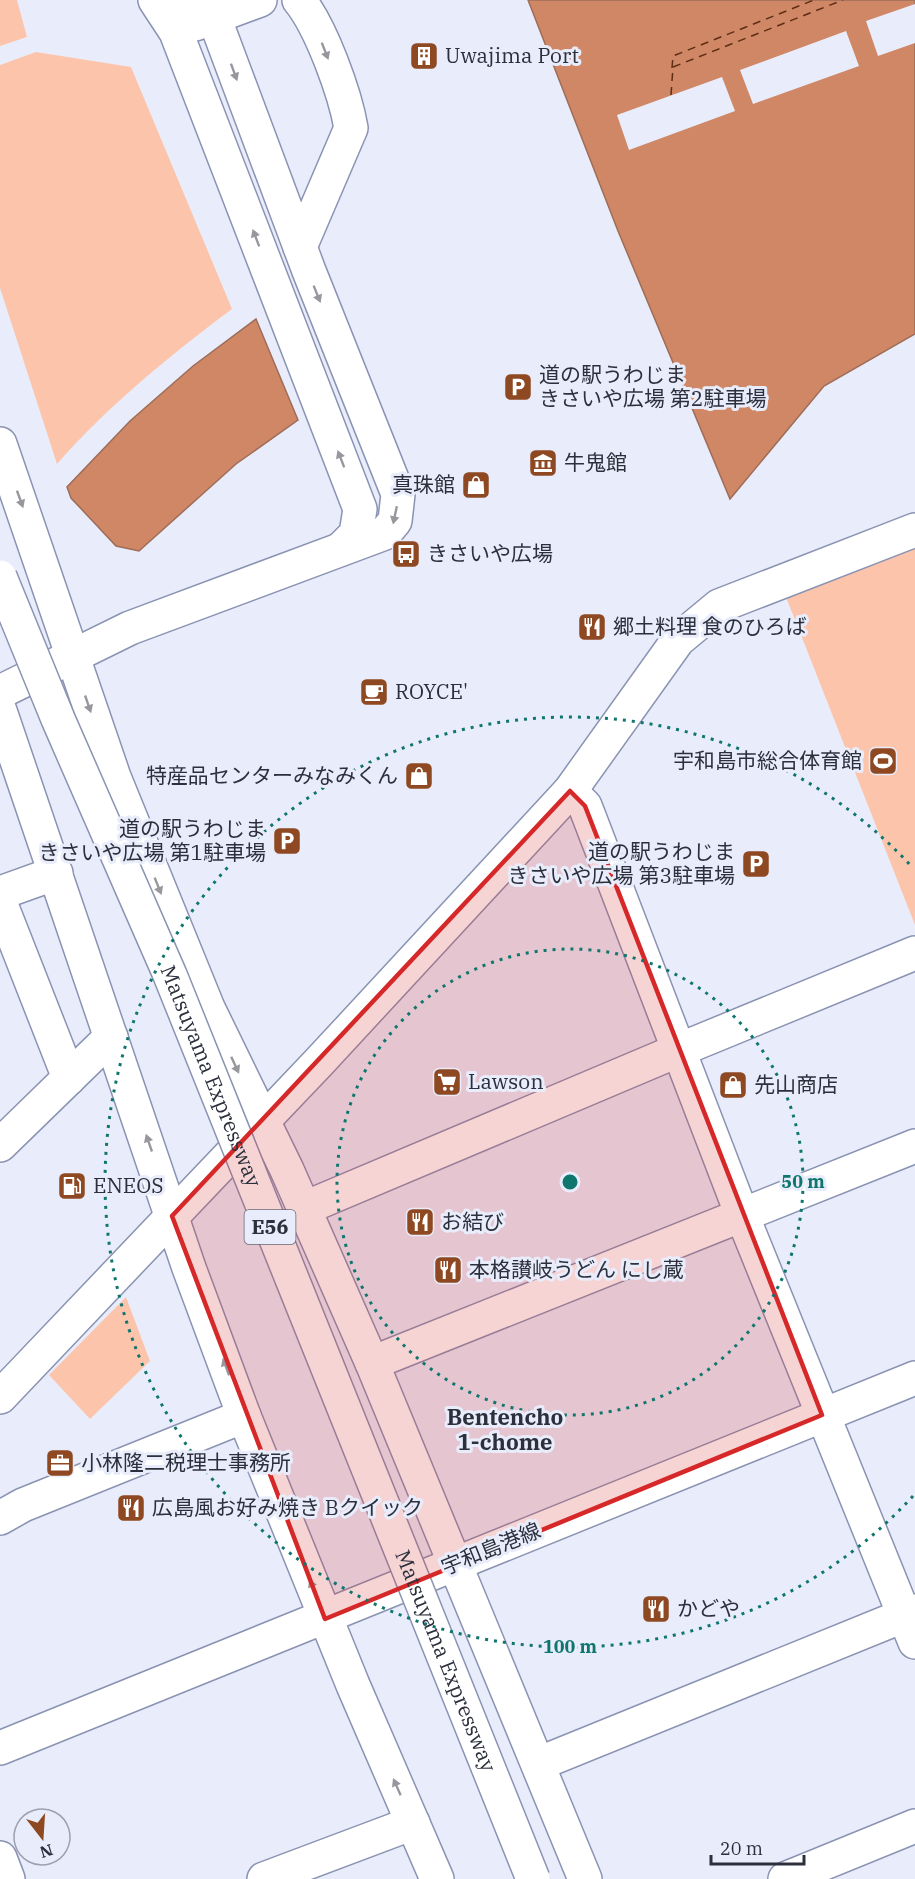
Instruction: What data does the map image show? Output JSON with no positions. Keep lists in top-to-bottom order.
{
  "streets": {
    "main road": ["Matsuyama Expressway", "E56", "宇和島港線"]
  },
  "districts": ["Bentencho 1-chome"],
  "places": {
    "building": ["Uwajima Port"],
    "parking": ["道の駅うわじま きさいや広場 第2駐車場", "道の駅うわじま きさいや広場 第1駐車場", "道の駅うわじま きさいや広場 第3駐車場"],
    "museum": ["牛鬼館"],
    "shop": ["真珠館", "特産品センターみなみくん", "先山商店"],
    "bus stop": ["きさいや広場"],
    "restaurant": [
      "郷土料理 食のひろば",
      "お結び",
      "本格讃岐うどん にし蔵",
      "広島風お好み焼き Bクイック",
      "かどや"
    ],
    "cafe": ["ROYCE'"],
    "sports": ["宇和島市総合体育館"],
    "supermarket": ["Lawson"],
    "fuel station": ["ENEOS"],
    "office": ["小林隆二税理士事務所"]
  },
  "scale_bar": "20 m",
  "north": "bottom",
  "rings": ["50 m", "100 m"]
}
